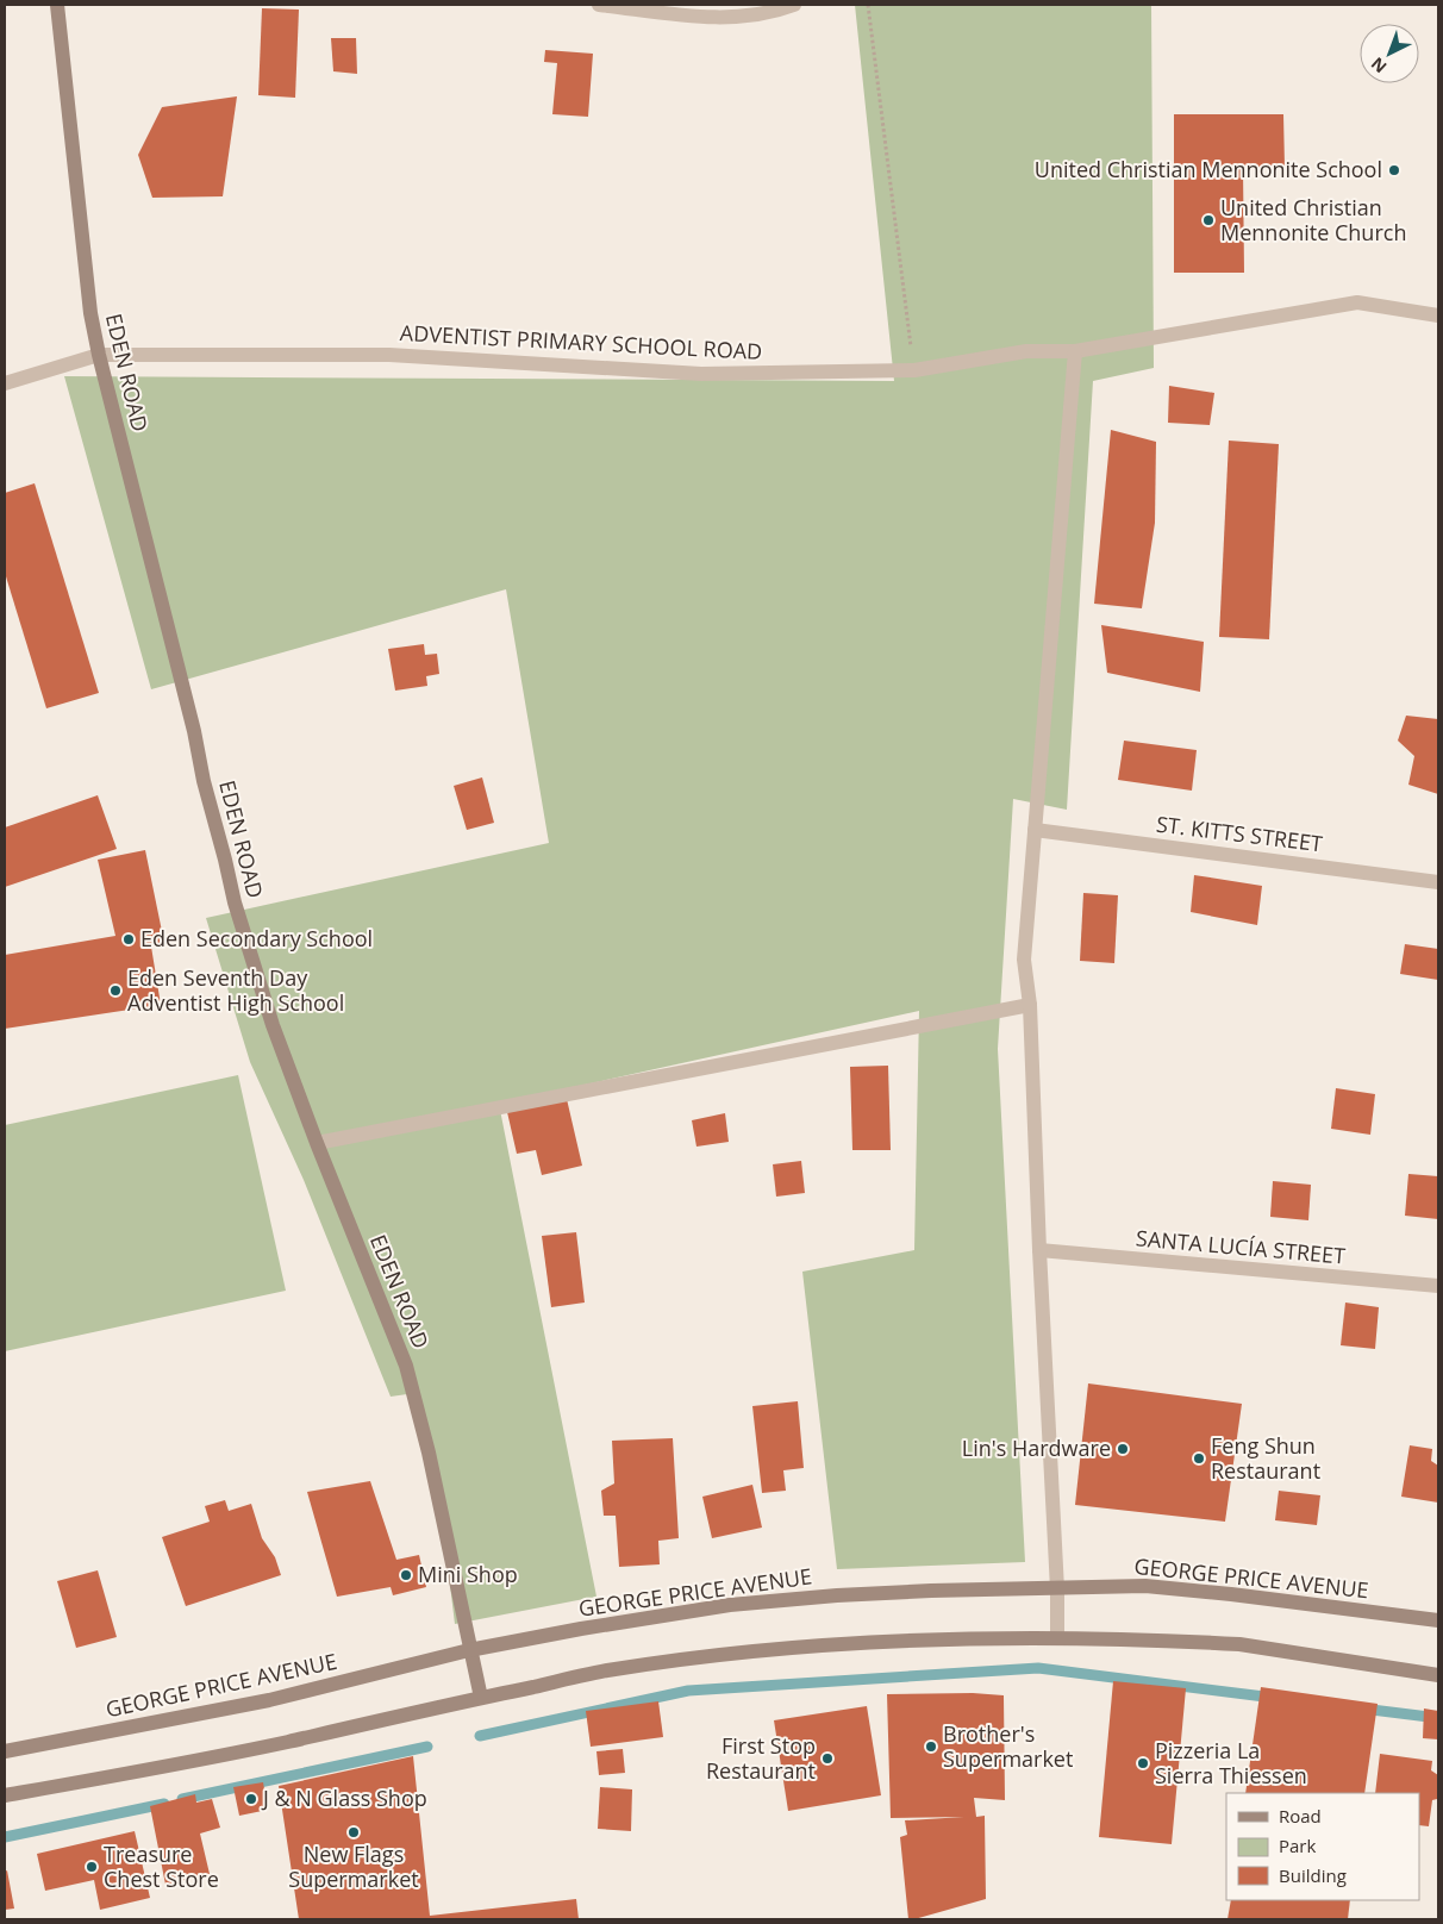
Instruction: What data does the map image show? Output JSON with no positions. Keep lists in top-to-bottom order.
{
  "streets": {
    "main road": ["EDEN ROAD", "GEORGE PRICE AVENUE"],
    "street": ["ADVENTIST PRIMARY SCHOOL ROAD", "ST. KITTS STREET", "SANTA LUCÍA STREET"]
  },
  "crossings": [
    ["ADVENTIST PRIMARY SCHOOL ROAD", "EDEN ROAD"],
    ["EDEN ROAD", "GEORGE PRICE AVENUE"]
  ],
  "places": [
    "United Christian Mennonite School",
    "United Christian Mennonite Church",
    "Eden Secondary School",
    "Eden Seventh Day Adventist High School",
    "Lin's Hardware",
    "Feng Shun Restaurant",
    "Mini Shop",
    "Brother's Supermarket",
    "First Stop Restaurant",
    "Pizzeria La Sierra Thiessen",
    "J & N Glass Shop",
    "New Flags Supermarket",
    "Treasure Chest Store"
  ],
  "legend": ["Road", "Park", "Building"],
  "north": "bottom left"
}
